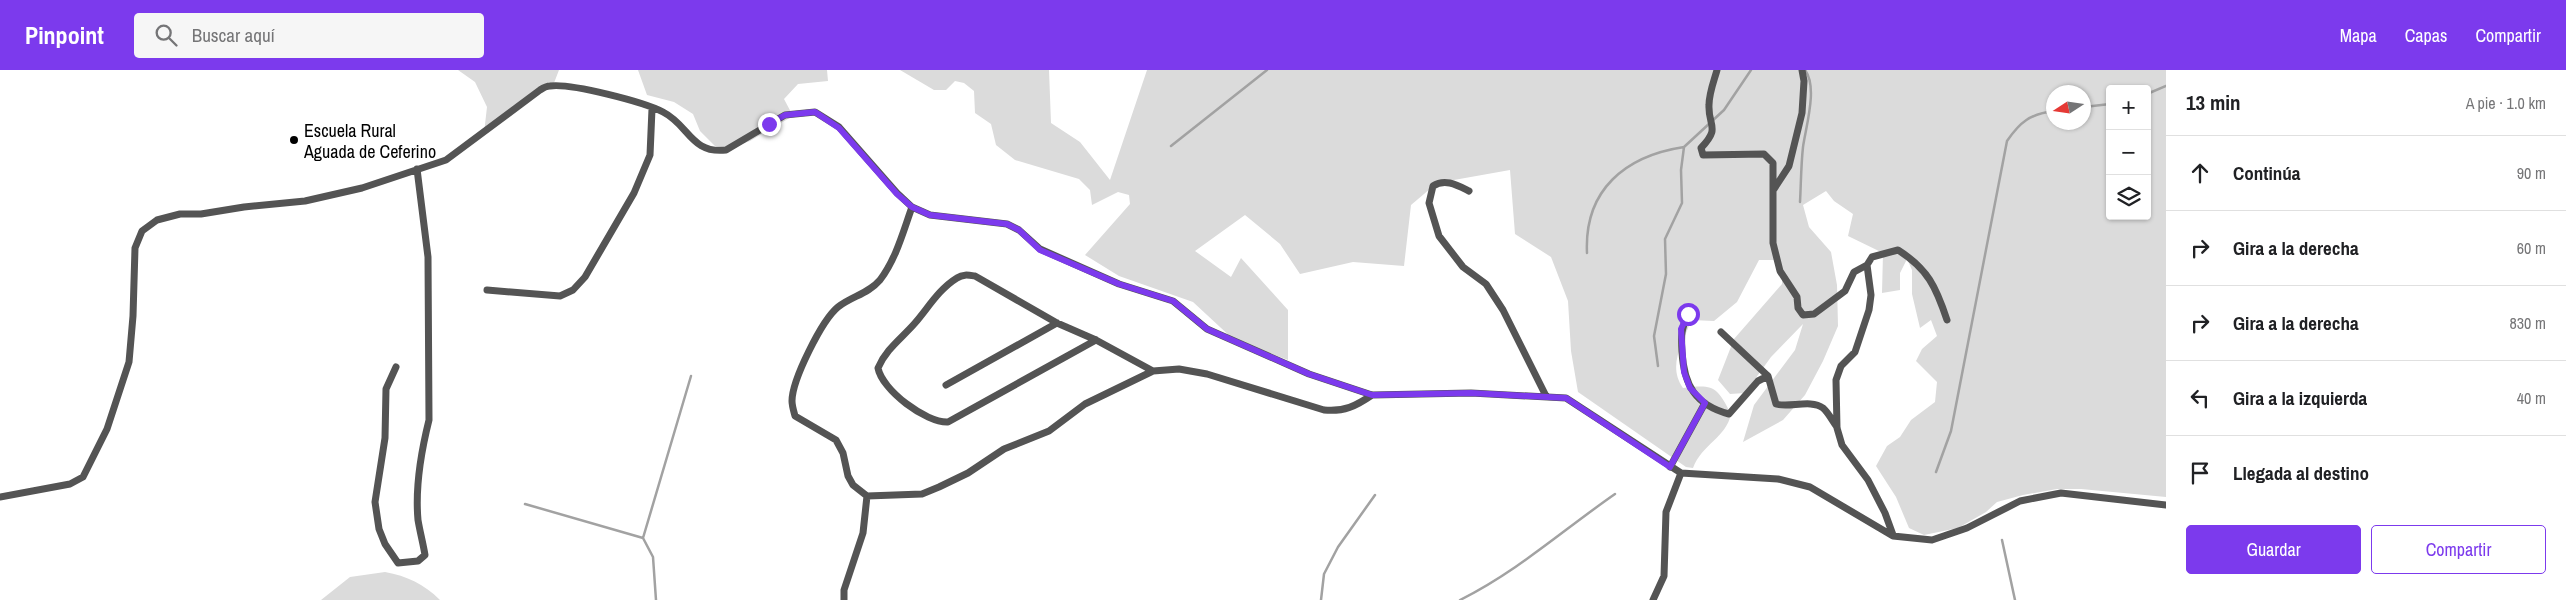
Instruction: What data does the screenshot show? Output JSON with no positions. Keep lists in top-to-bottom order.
{
  "places": ["Escuela Rural Aguada de Ceferino"],
  "north": "left",
  "page": {
    "header": "Pinpoint",
    "search": "Buscar aquí",
    "nav": ["Mapa", "Capas", "Compartir"],
    "heading": ["13 min", "A pie · 1.0 km"],
    "map_buttons": ["+", "−"],
    "list": [
      ["Continúa", "90 m"],
      ["Gira a la derecha", "60 m"],
      ["Gira a la derecha", "830 m"],
      ["Gira a la izquierda", "40 m"],
      "Llegada al destino"
    ],
    "buttons": ["Guardar", "Compartir"]
  }
}
